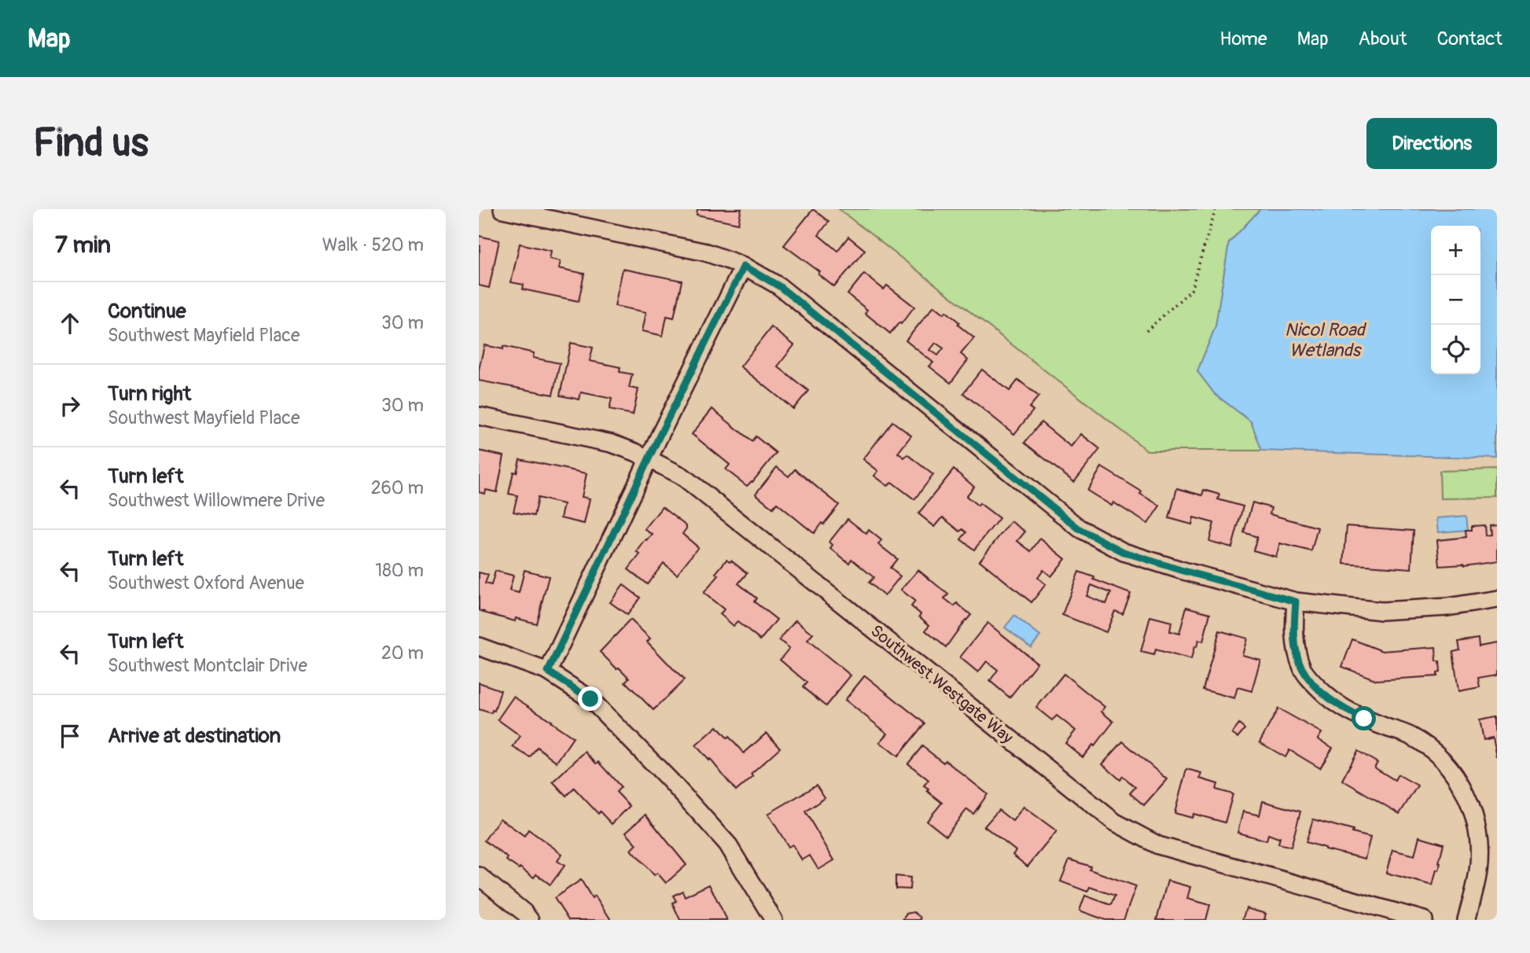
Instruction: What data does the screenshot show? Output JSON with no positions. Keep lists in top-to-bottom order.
{
  "streets": {
    "street": ["Southwest Westgate Way"]
  },
  "water": ["Nicol Road Wetlands"],
  "page": {
    "header": "Map",
    "nav": [
      "Home",
      "Map",
      "About",
      "Contact"
    ],
    "buttons": "Directions",
    "title": "Find us",
    "heading": ["7 min", "Walk · 520 m"],
    "map_buttons": ["+", "−"],
    "list": [
      ["Continue", "Southwest Mayfield Place", "30 m"],
      ["Turn right", "Southwest Mayfield Place", "30 m"],
      ["Turn left", "Southwest Willowmere Drive", "260 m"],
      ["Turn left", "Southwest Oxford Avenue", "180 m"],
      ["Turn left", "Southwest Montclair Drive", "20 m"],
      "Arrive at destination"
    ]
  }
}
